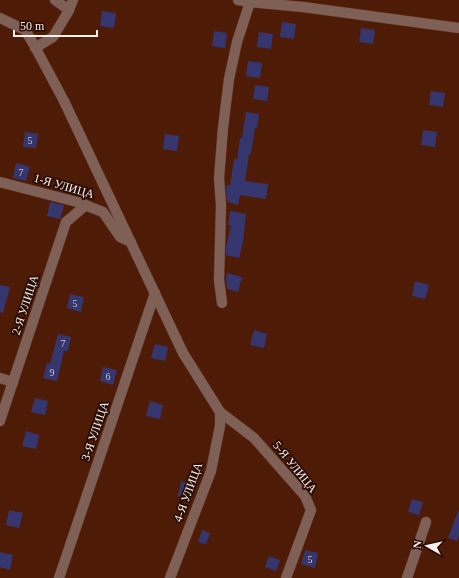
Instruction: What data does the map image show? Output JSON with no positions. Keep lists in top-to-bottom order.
{
  "streets": {
    "street": [
      "1-Я УЛИЦА",
      "2-Я УЛИЦА",
      "3-Я УЛИЦА",
      "5-Я УЛИЦА",
      "4-Я УЛИЦА"
    ]
  },
  "crossings": [
    ["1-Я УЛИЦА", "2-Я УЛИЦА"],
    ["5-Я УЛИЦА", "4-Я УЛИЦА"]
  ],
  "house_numbers": [
    "5",
    "7",
    "5",
    "7",
    "9",
    "6",
    "5"
  ],
  "scale_bar": "50 m",
  "north": "left"
}
